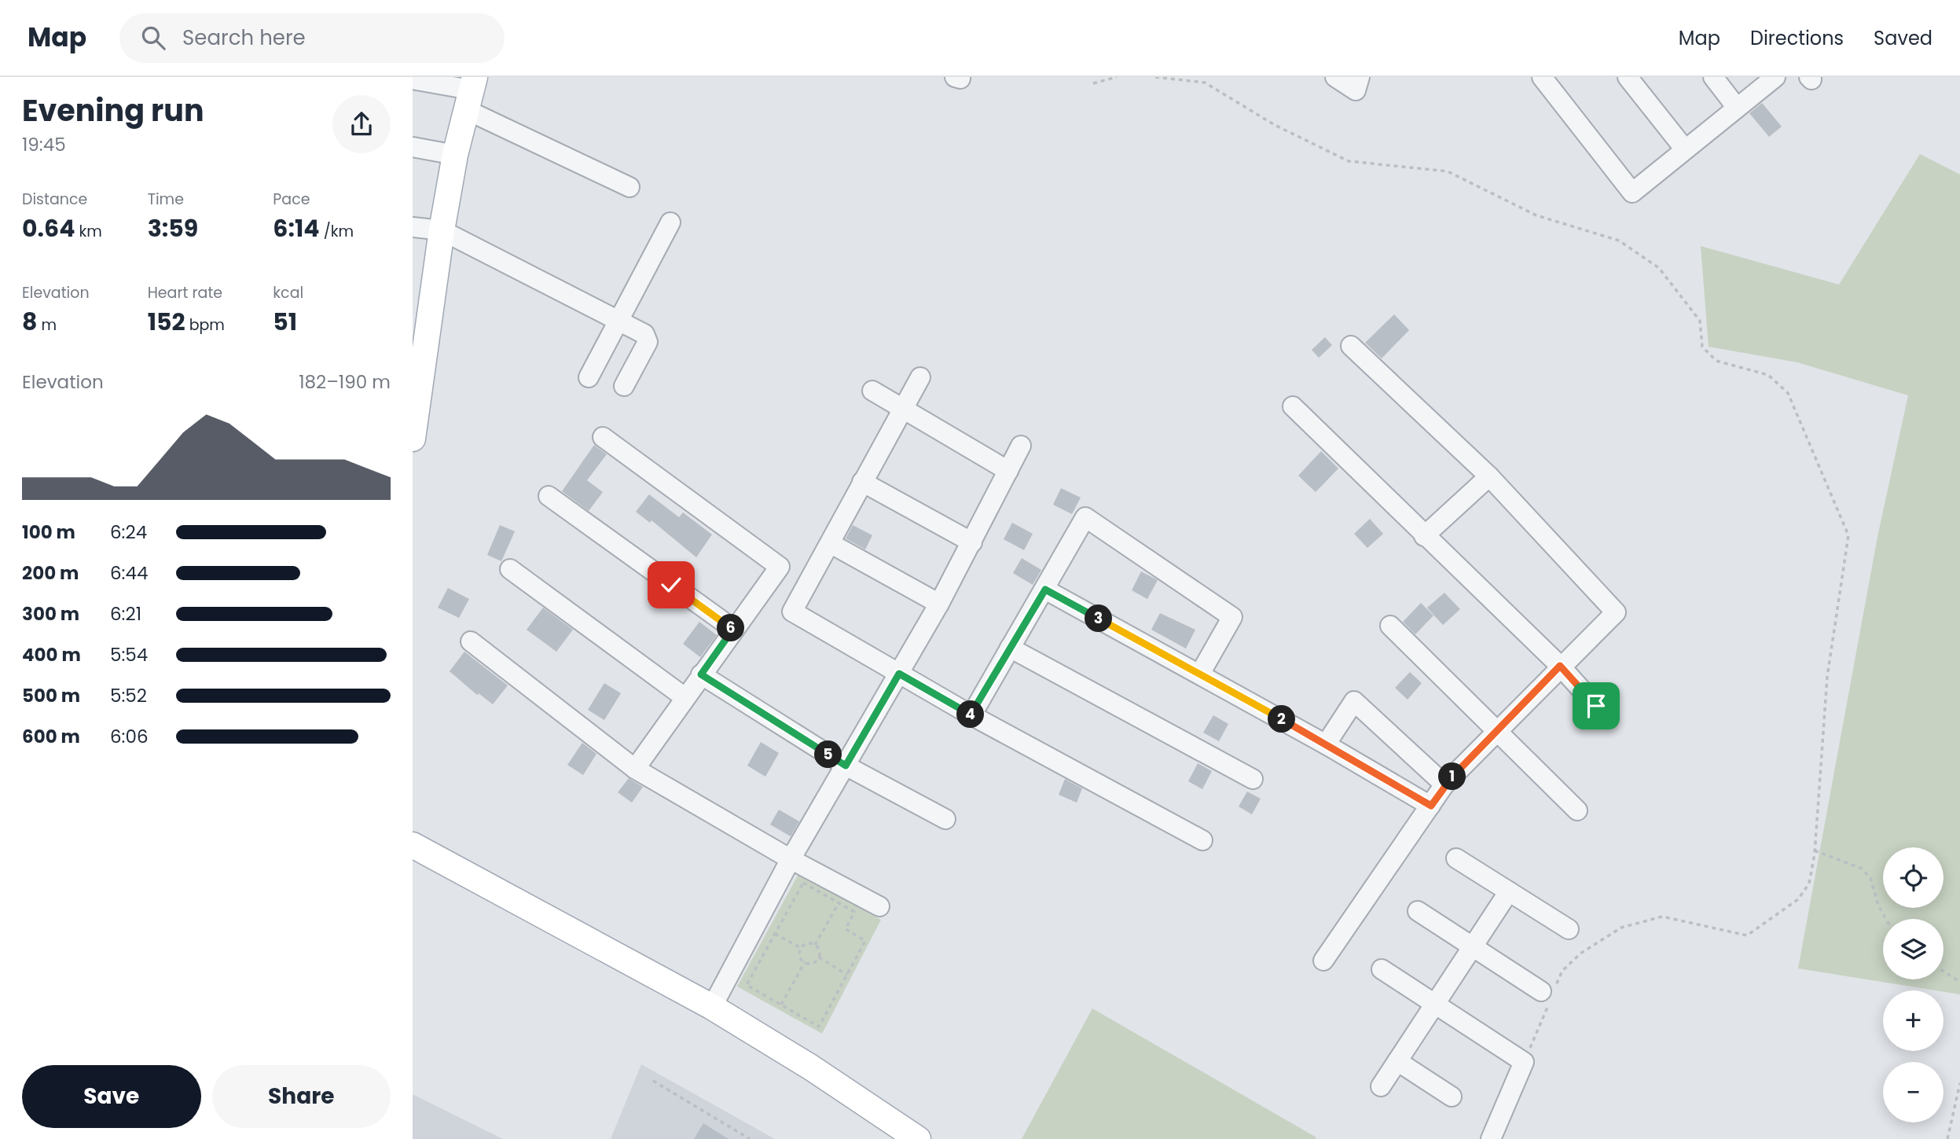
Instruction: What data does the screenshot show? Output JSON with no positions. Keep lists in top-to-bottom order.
{
  "page": {
    "header": "Map",
    "search": "Search here",
    "nav": ["Map", "Directions", "Saved"],
    "heading": ["Evening run", "19:45"],
    "stats": [
      ["Distance", "0.64 km"],
      ["Time", "3:59"],
      ["Pace", "6:14 /km"],
      ["Elevation", "8 m"],
      ["Heart rate", "152 bpm"],
      ["kcal", "51"]
    ],
    "chart": ["Elevation", "182–190 m"],
    "list": [
      {
        "name": "100 m",
        "note": "6:24"
      },
      {
        "name": "200 m",
        "note": "6:44"
      },
      {
        "name": "300 m",
        "note": "6:21"
      },
      {
        "name": "400 m",
        "note": "5:54"
      },
      {
        "name": "500 m",
        "note": "5:52"
      },
      {
        "name": "600 m",
        "note": "6:06"
      }
    ],
    "pins": [
      "3",
      "6",
      "4",
      "2",
      "5",
      "1"
    ],
    "map_buttons": ["+", "−"],
    "buttons": ["Save", "Share"]
  }
}
